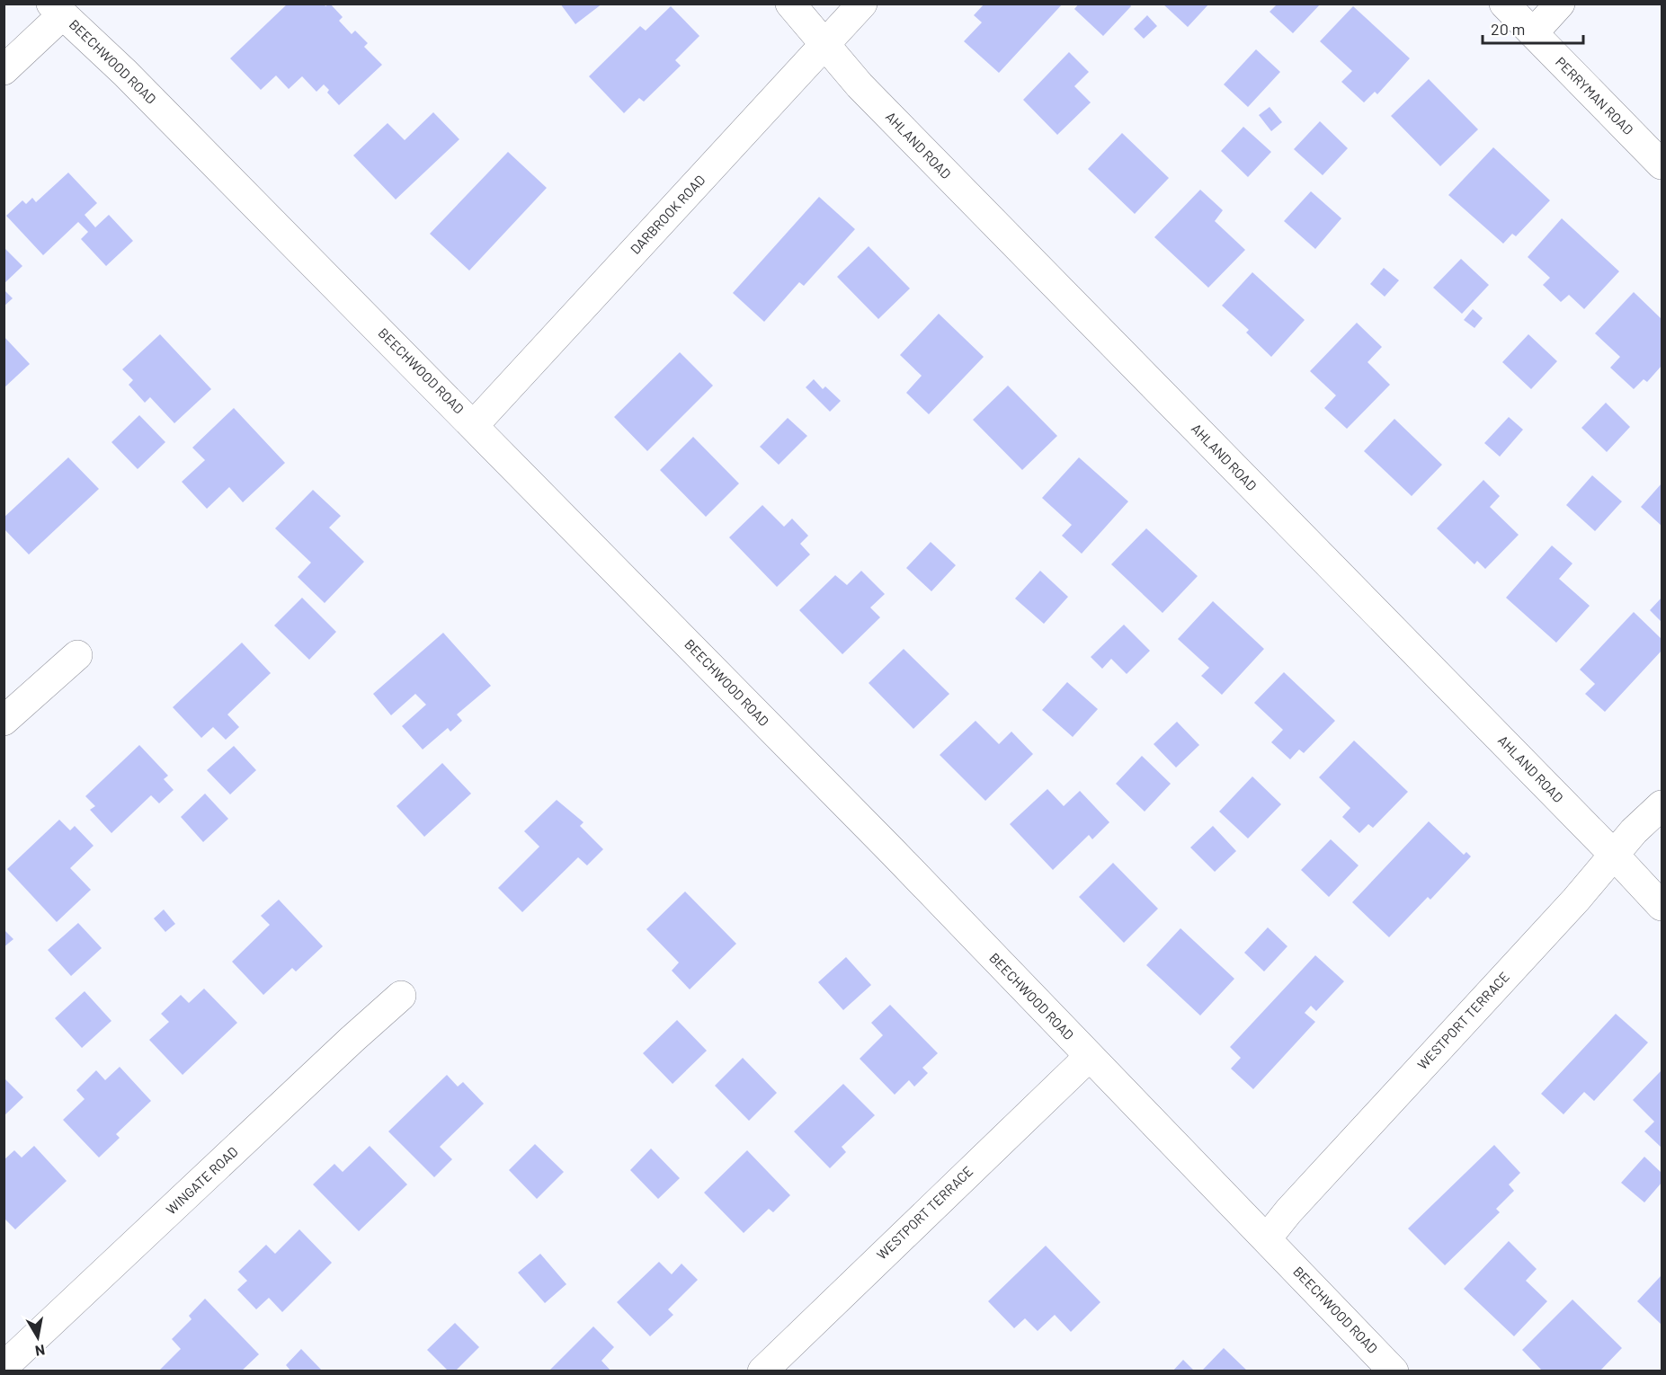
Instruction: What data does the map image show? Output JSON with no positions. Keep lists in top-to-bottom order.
{
  "streets": {
    "street": [
      "BEECHWOOD ROAD",
      "PERRYMAN ROAD",
      "AHLAND ROAD",
      "DARBROOK ROAD",
      "WESTPORT TERRACE",
      "WINGATE ROAD"
    ]
  },
  "crossings": [
    ["BEECHWOOD ROAD", "DARBROOK ROAD"],
    ["BEECHWOOD ROAD", "WESTPORT TERRACE"],
    ["AHLAND ROAD", "DARBROOK ROAD"],
    ["AHLAND ROAD", "WESTPORT TERRACE"]
  ],
  "scale_bar": "20 m",
  "north": "bottom"
}
